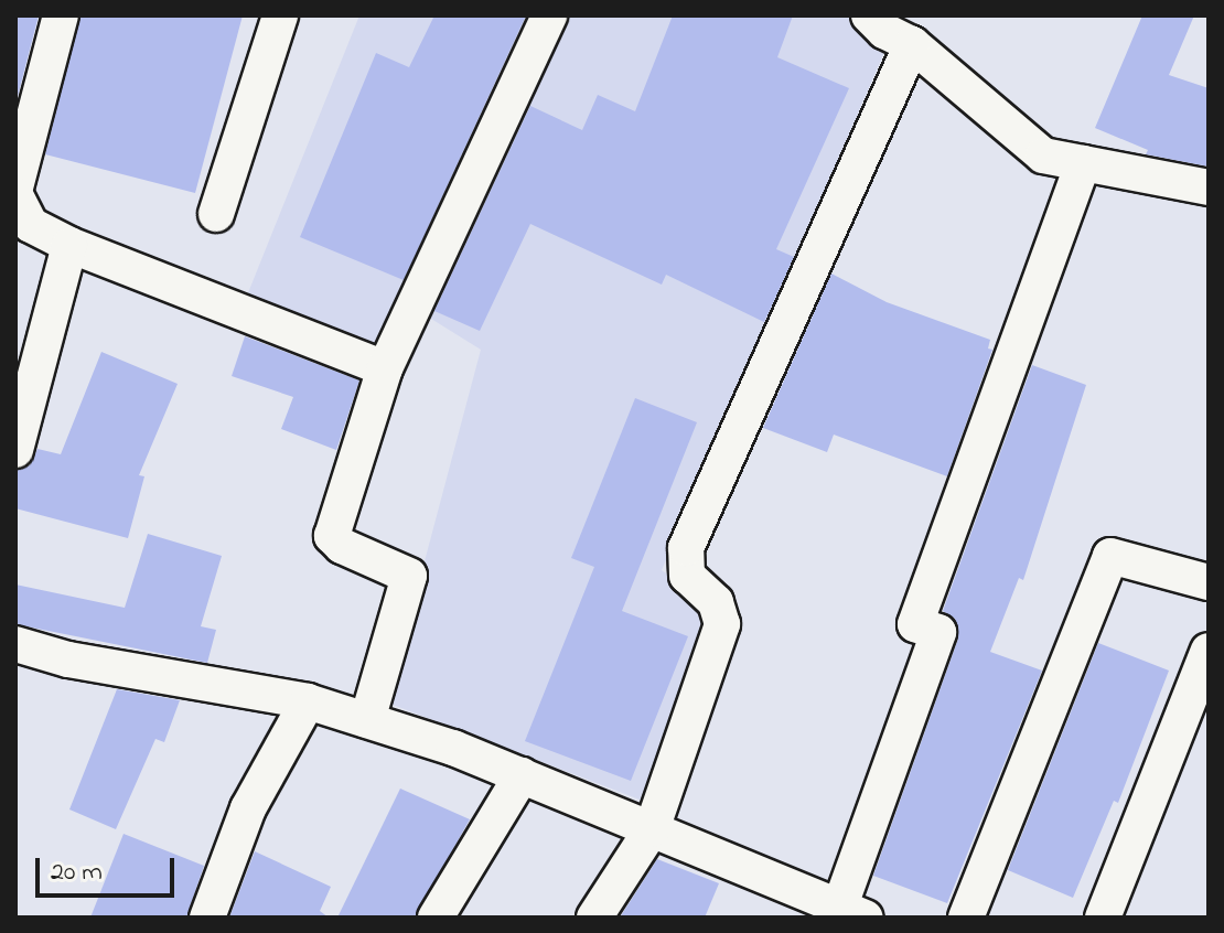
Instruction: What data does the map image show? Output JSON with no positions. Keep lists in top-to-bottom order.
{
  "scale_bar": "20 m"
}
